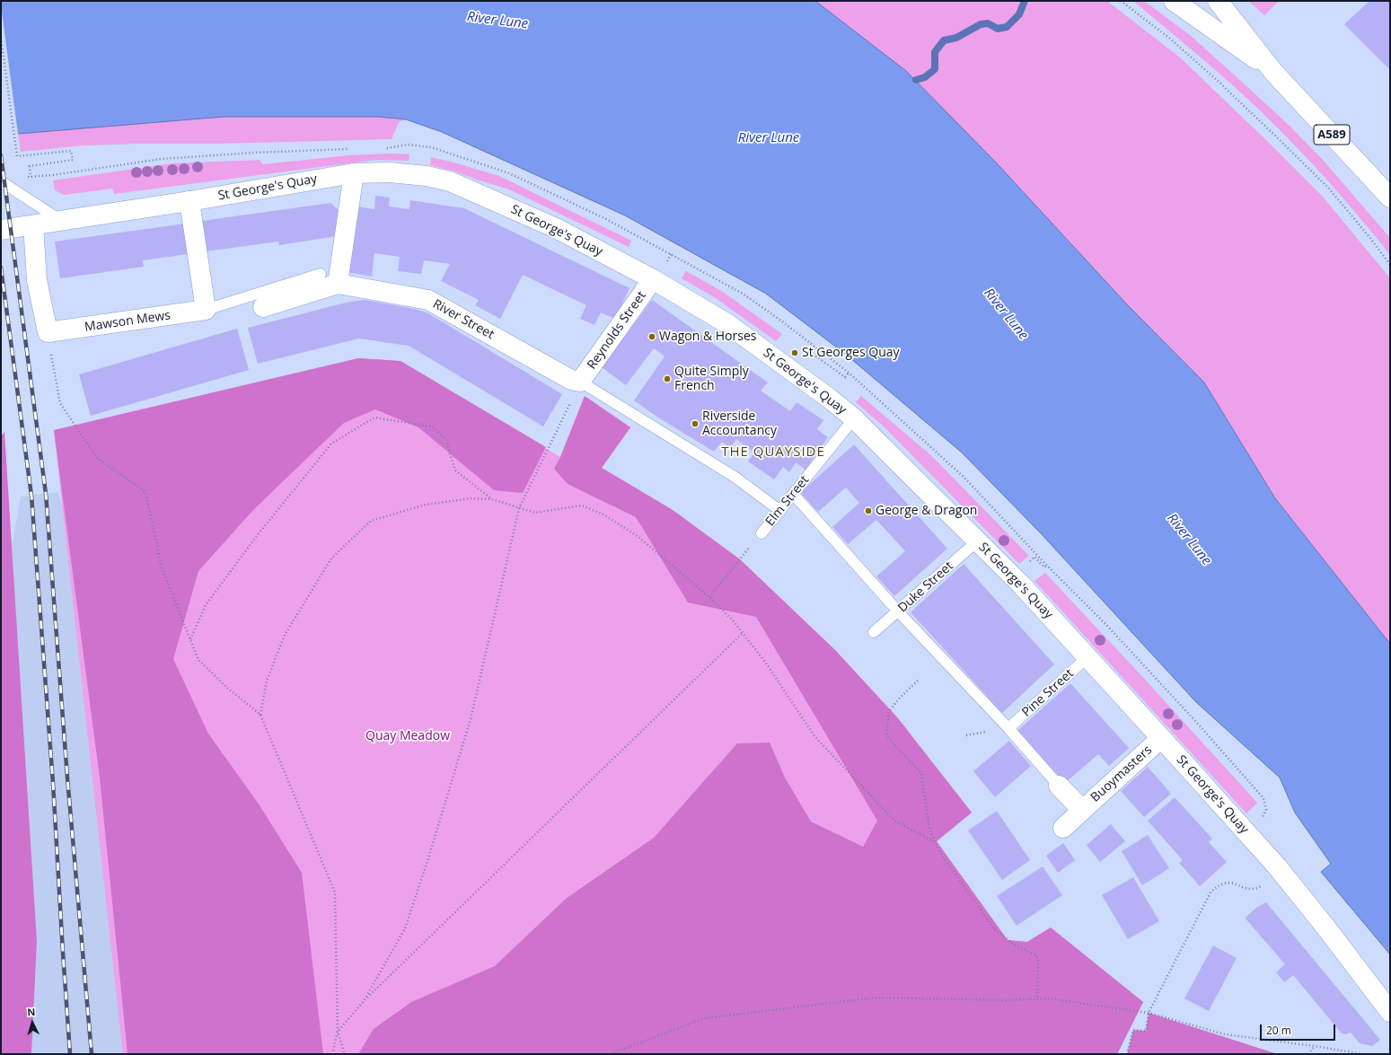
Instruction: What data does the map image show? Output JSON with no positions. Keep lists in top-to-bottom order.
{
  "streets": {
    "street": [
      "A589",
      "St George's Quay",
      "River Street",
      "Mawson Mews",
      "Reynolds Street",
      "Buoymasters"
    ],
    "lane": ["Elm Street", "Duke Street", "Pine Street"]
  },
  "crossings": [
    ["St George's Quay", "Reynolds Street"],
    ["St George's Quay", "Elm Street"],
    ["St George's Quay", "Duke Street"],
    ["St George's Quay", "Pine Street"],
    ["St George's Quay", "Buoymasters"],
    ["River Street", "Reynolds Street"]
  ],
  "districts": ["THE QUAYSIDE"],
  "water": ["River Lune"],
  "parks": ["Quay Meadow"],
  "places": [
    "Wagon & Horses",
    "St Georges Quay",
    "Quite Simply French",
    "Riverside Accountancy",
    "George & Dragon"
  ],
  "scale_bar": "20 m",
  "north": "top"
}
